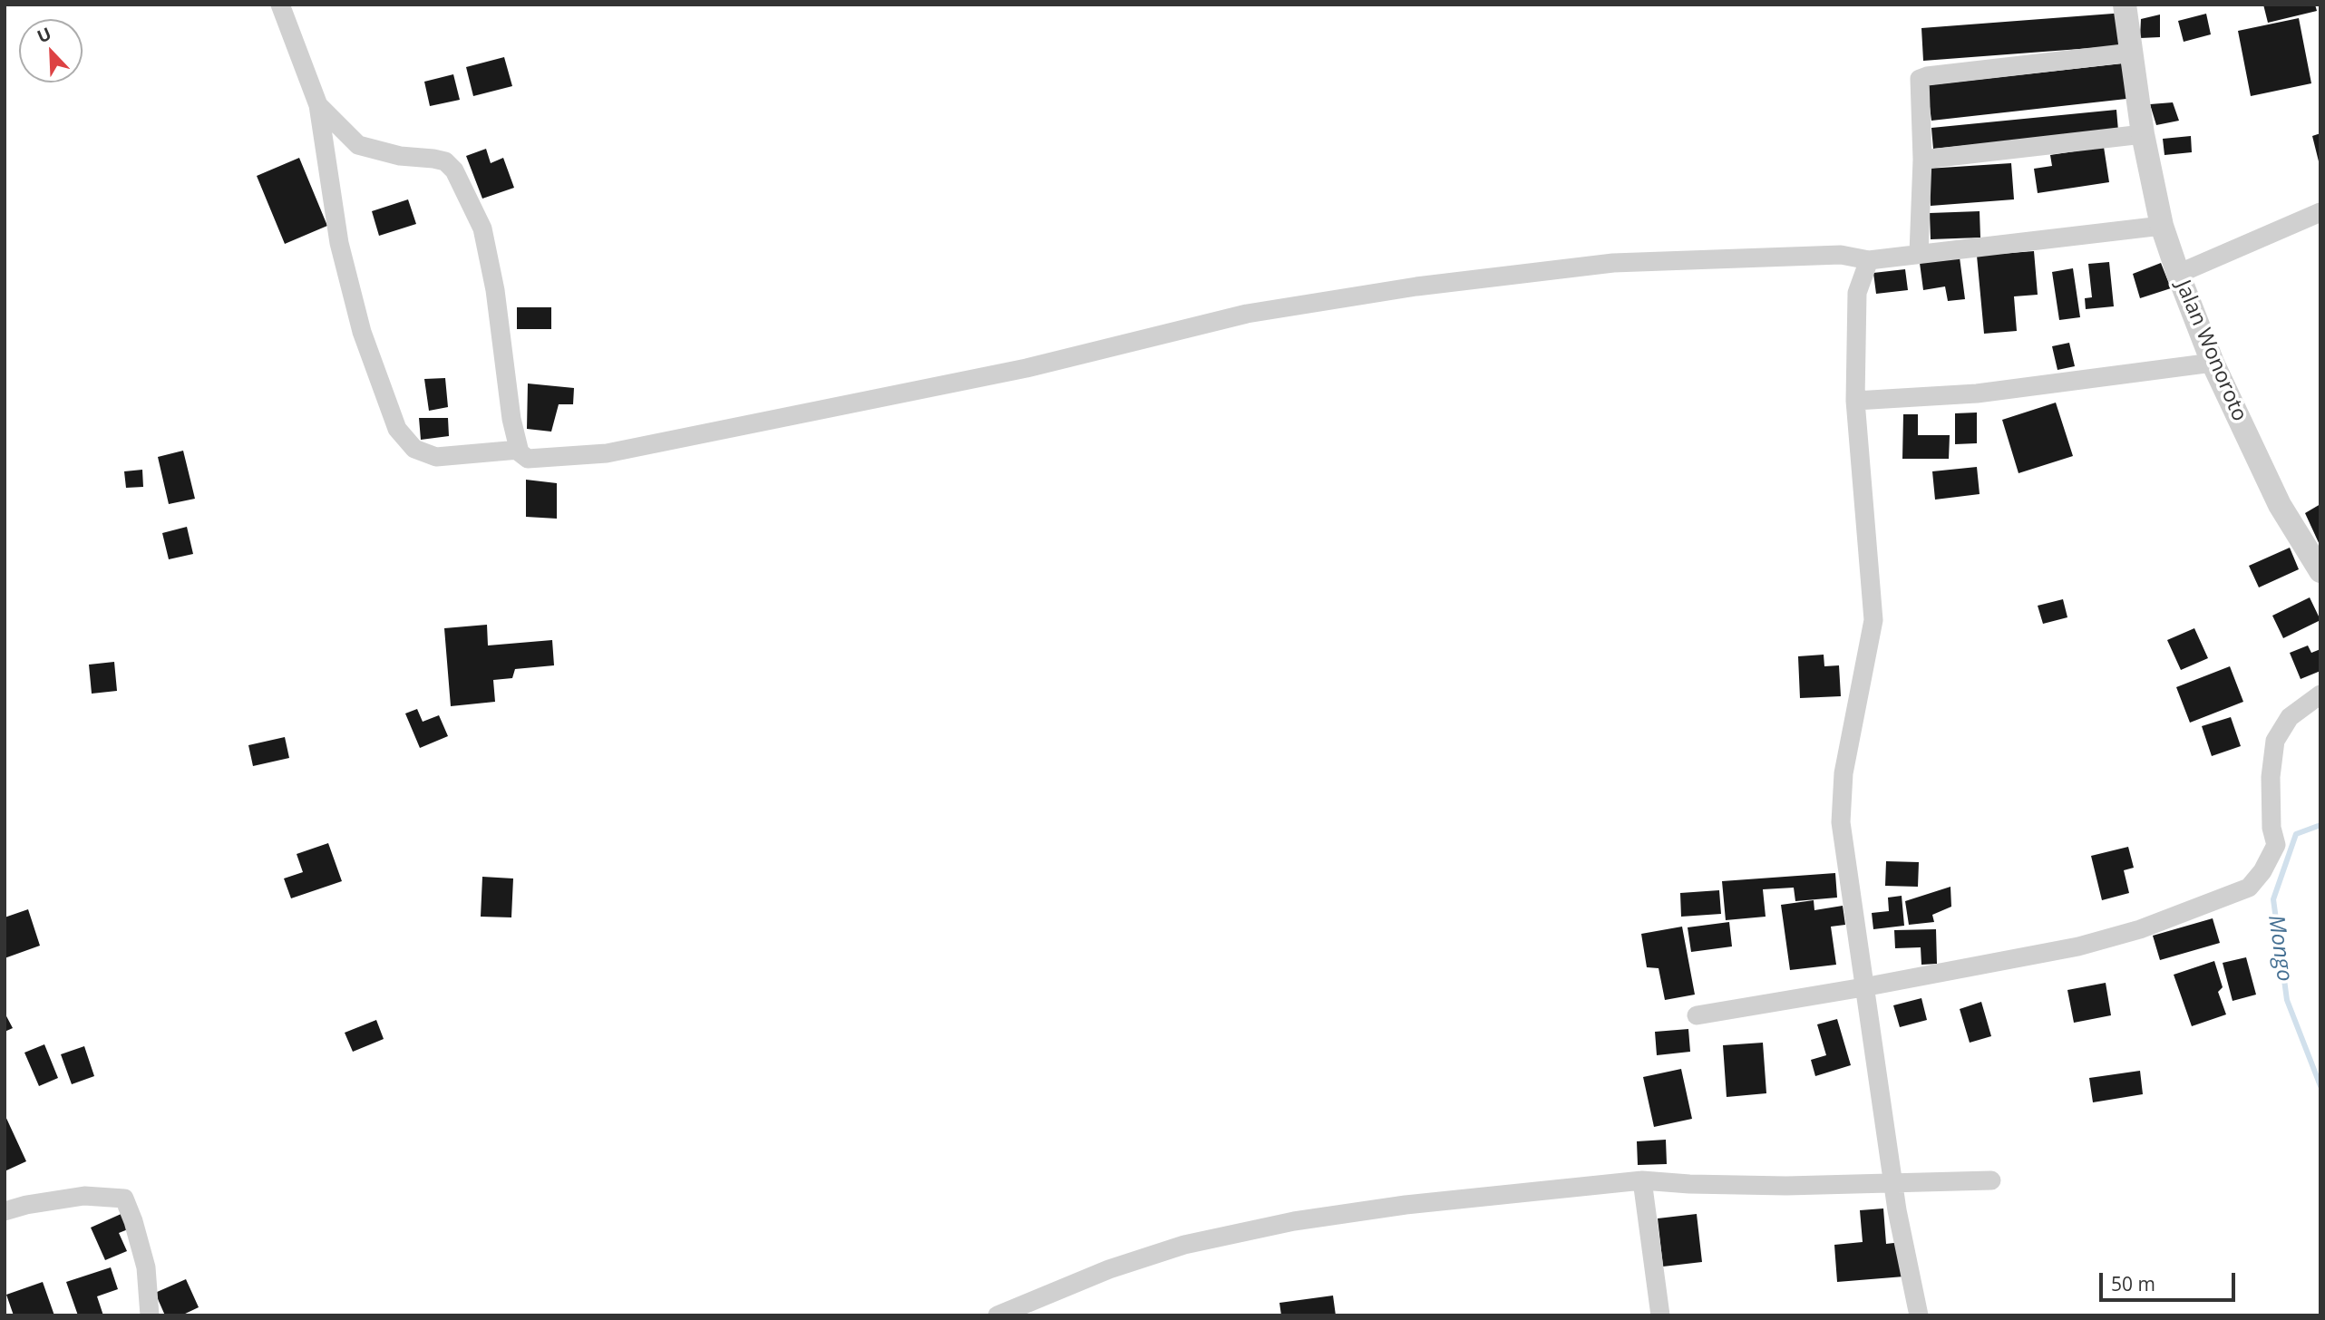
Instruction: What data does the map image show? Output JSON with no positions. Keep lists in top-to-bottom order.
{
  "streets": {
    "street": ["Jalan Wonoroto"]
  },
  "water": ["Mongo"],
  "scale_bar": "50 m",
  "north": "top left"
}
